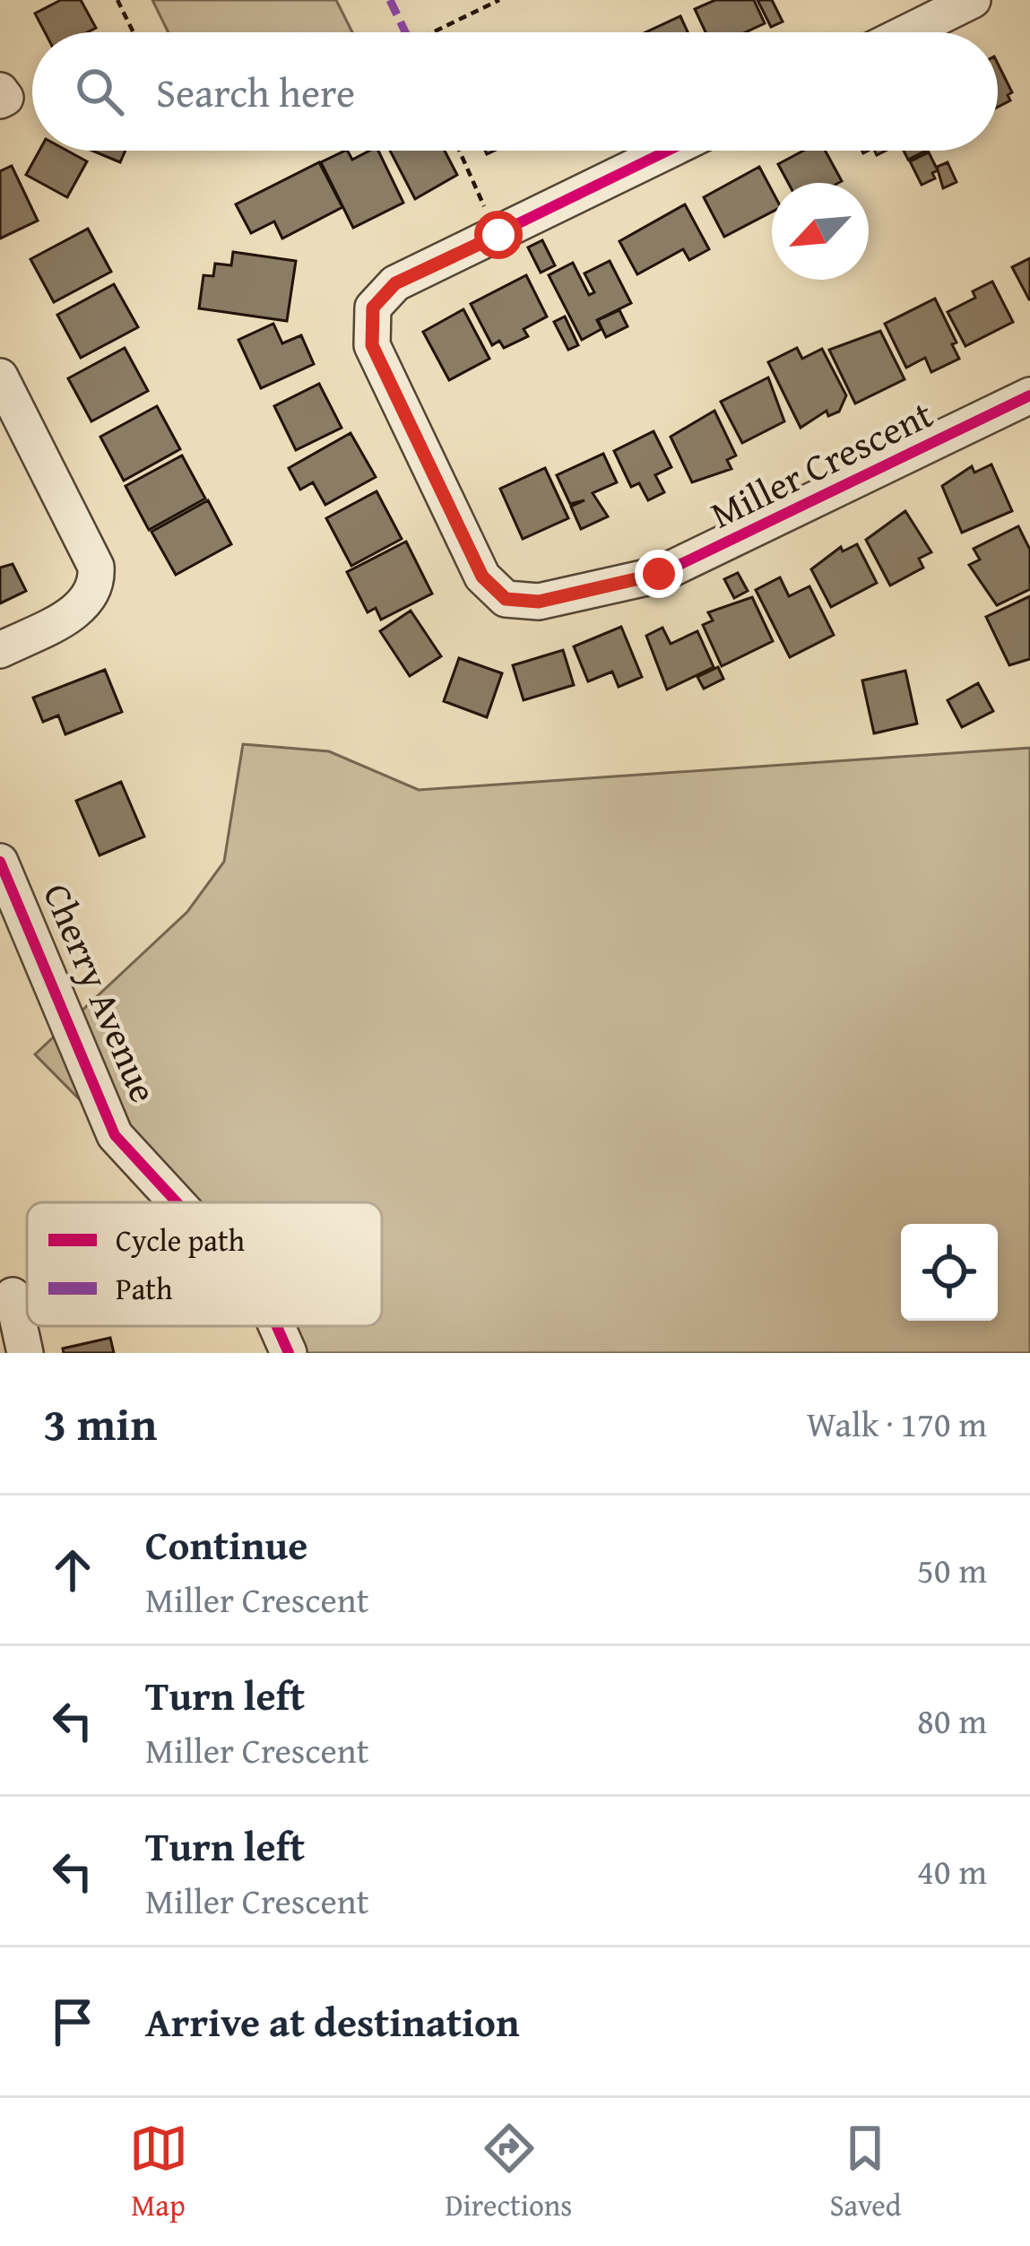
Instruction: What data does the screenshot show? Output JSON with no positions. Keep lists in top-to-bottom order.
{
  "streets": {
    "street": ["Miller Crescent", "Cherry Avenue"]
  },
  "legend": ["Cycle path", "Path"],
  "north": "bottom left",
  "page": {
    "search": "Search here",
    "heading": ["3 min", "Walk · 170 m"],
    "list": [
      ["Continue", "Miller Crescent", "50 m"],
      ["Turn left", "Miller Crescent", "80 m"],
      ["Turn left", "Miller Crescent", "40 m"],
      "Arrive at destination"
    ],
    "nav": ["Map", "Directions", "Saved"]
  }
}
